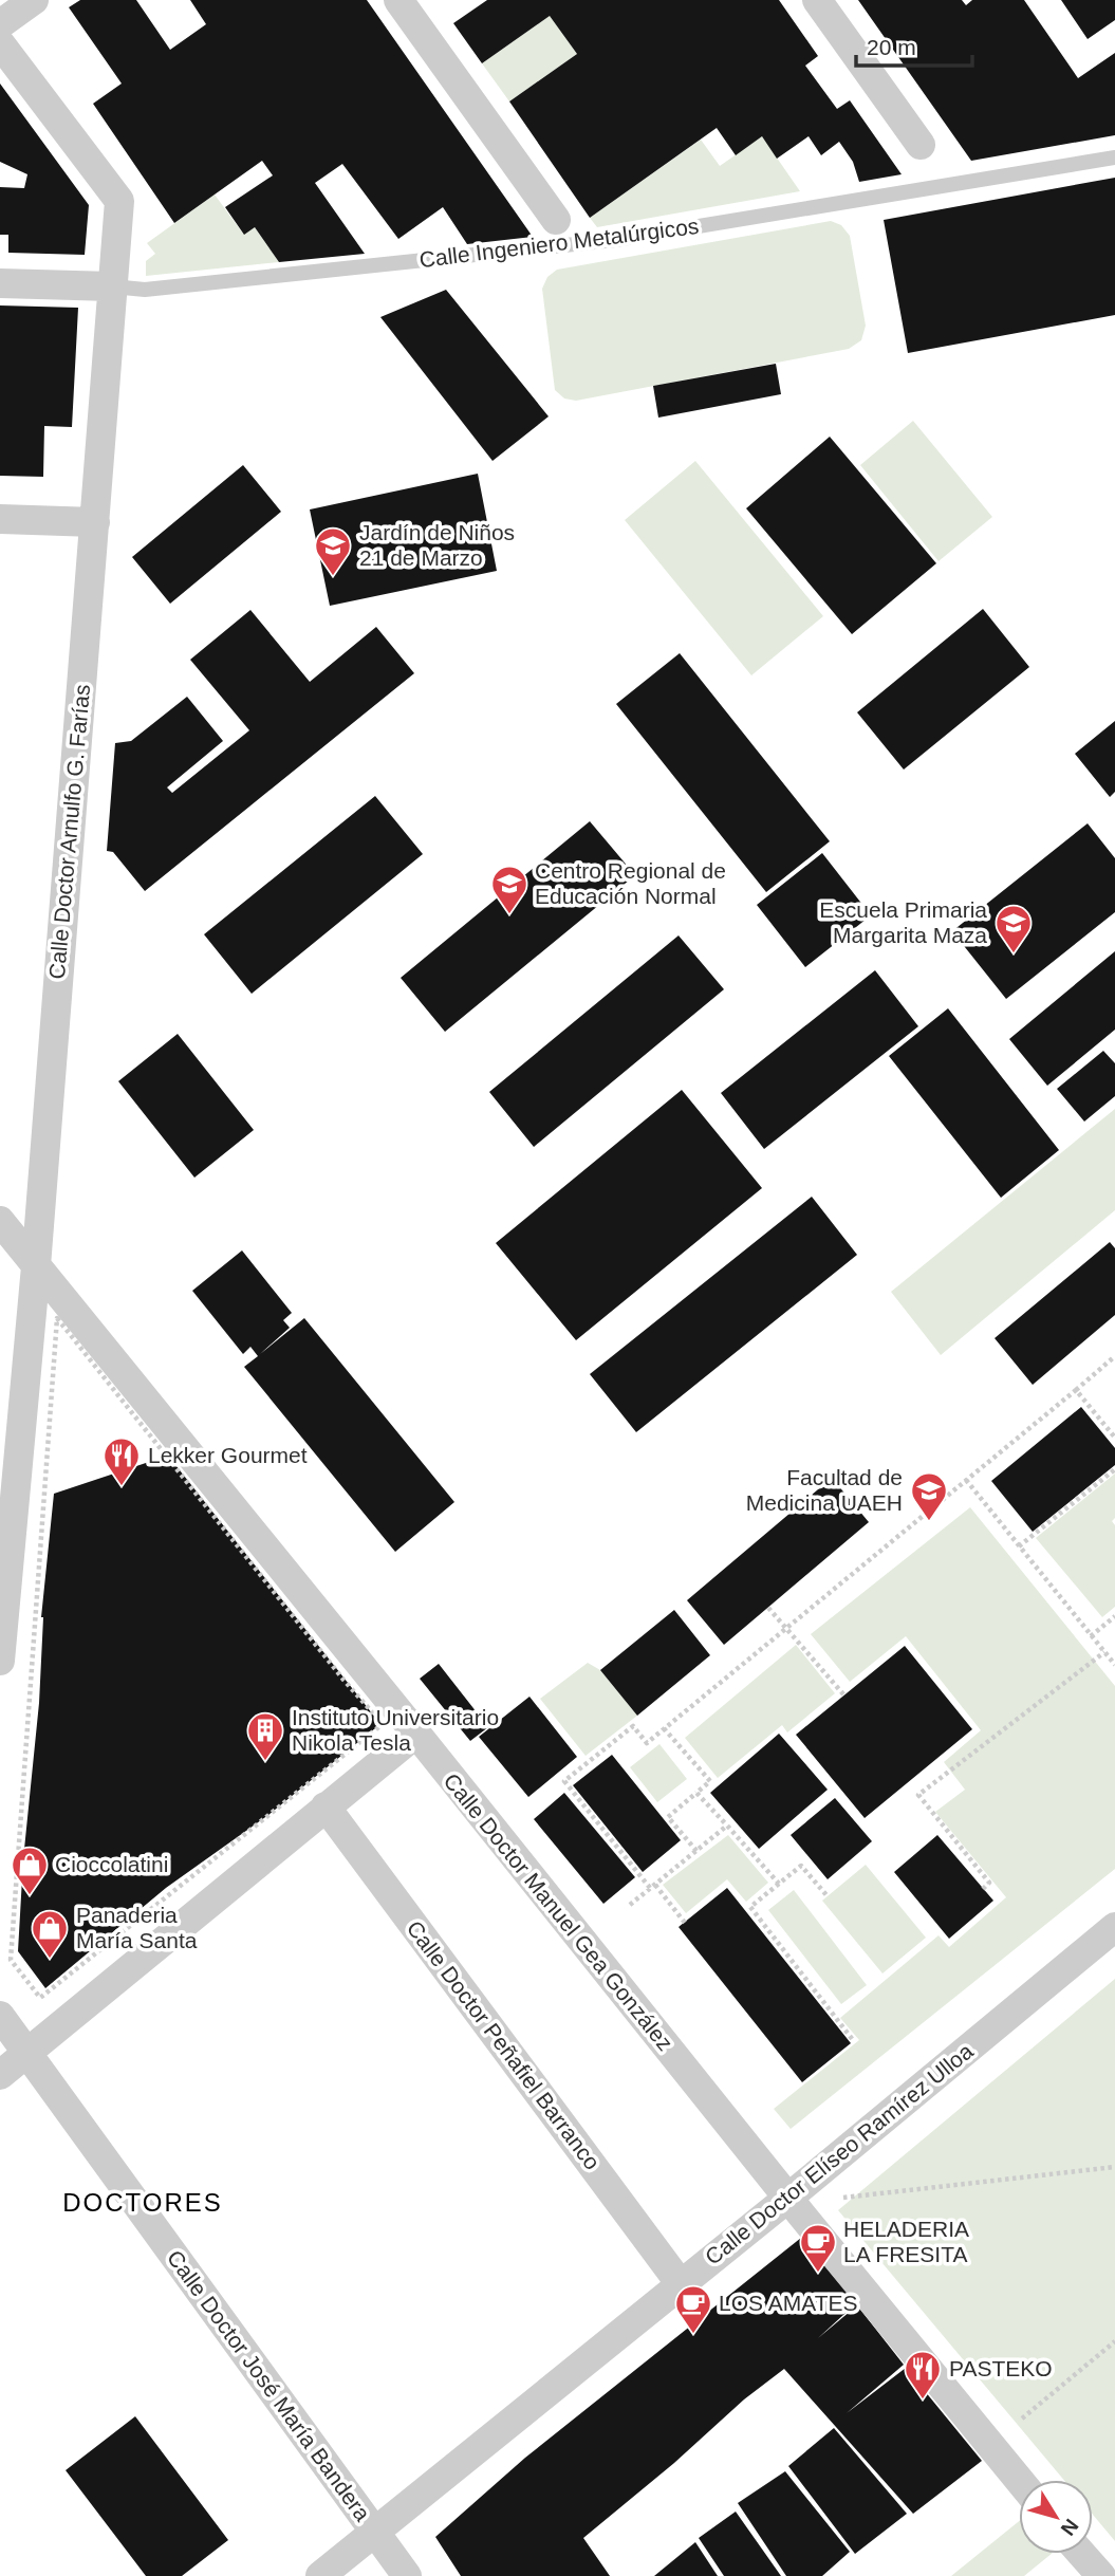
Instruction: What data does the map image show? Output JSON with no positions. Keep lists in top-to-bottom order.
{
  "streets": {
    "street": [
      "Calle Ingeniero Metalúrgicos",
      "Calle Doctor Arnulfo G. Farías",
      "Calle Doctor Manuel Gea González",
      "Calle Doctor Peñafiel Barranco",
      "Calle Doctor Elíseo Ramírez Ulloa",
      "Calle Doctor José María Bandera"
    ]
  },
  "crossings": [
    ["Calle Ingeniero Metalúrgicos", "Calle Doctor Arnulfo G. Farías"],
    ["Calle Doctor Arnulfo G. Farías", "Calle Doctor Manuel Gea González"],
    ["Calle Doctor Manuel Gea González", "Calle Doctor Elíseo Ramírez Ulloa"],
    ["Calle Doctor Peñafiel Barranco", "Calle Doctor Elíseo Ramírez Ulloa"],
    ["Calle Doctor Elíseo Ramírez Ulloa", "Calle Doctor José María Bandera"]
  ],
  "districts": ["DOCTORES"],
  "places": {
    "school or university": [
      "Jardín de Niños 21 de Marzo",
      "Centro Regional de Educación Normal",
      "Escuela Primaria Margarita Maza",
      "Facultad de Medicina UAEH"
    ],
    "restaurant": ["Lekker Gourmet", "PASTEKO"],
    "building": ["Instituto Universitario Nikola Tesla"],
    "shop": ["Cioccolatini", "Panaderia María Santa"],
    "cafe": ["HELADERIA LA FRESITA", "LOS AMATES"]
  },
  "scale_bar": "20 m",
  "north": "bottom right"
}
